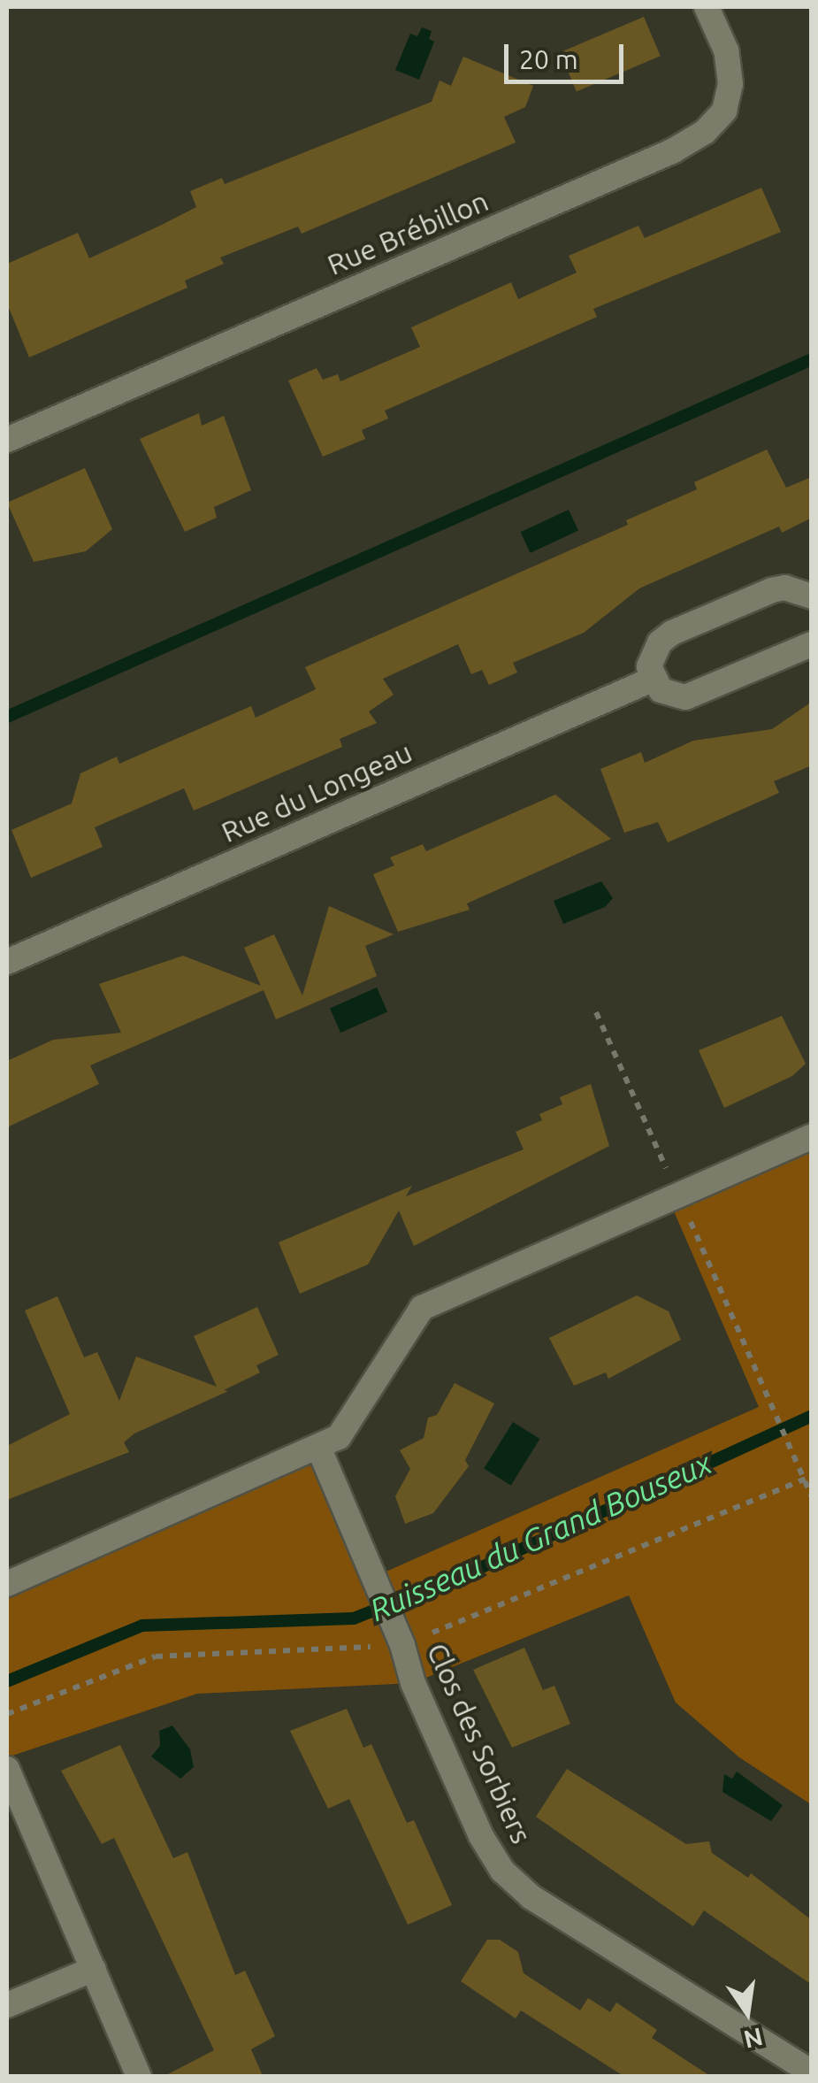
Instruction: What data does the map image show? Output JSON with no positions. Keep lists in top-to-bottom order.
{
  "streets": {
    "street": ["Rue Brébillon", "Rue du Longeau", "Clos des Sorbiers"]
  },
  "water": ["Ruisseau du Grand Bouseux"],
  "scale_bar": "20 m",
  "north": "bottom"
}
